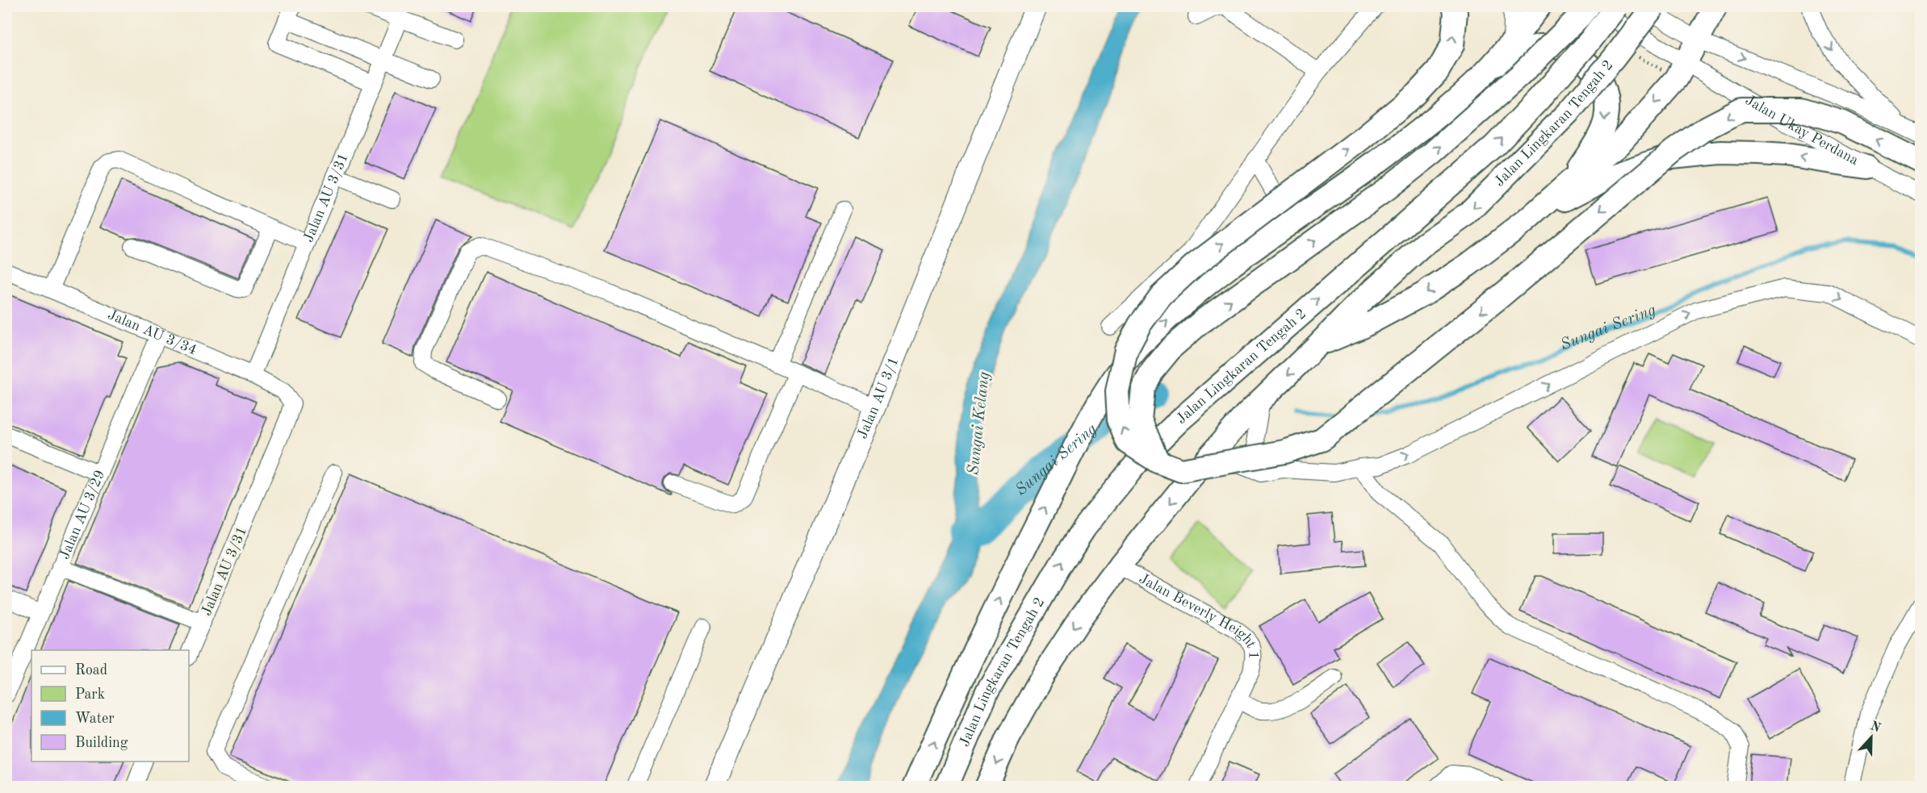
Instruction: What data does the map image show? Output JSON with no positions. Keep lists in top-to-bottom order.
{
  "streets": {
    "highway": ["Jalan Lingkaran Tengah 2"],
    "main road": ["Jalan AU 3/1"],
    "street": [
      "Jalan Ukay Perdana",
      "Jalan AU 3/31",
      "Jalan AU 3/34",
      "Jalan AU 3/29",
      "Jalan Beverly Height 1"
    ]
  },
  "crossings": [
    ["Jalan Lingkaran Tengah 2", "Jalan Beverly Height 1"],
    ["Jalan AU 3/31", "Jalan AU 3/34"],
    ["Jalan AU 3/34", "Jalan AU 3/29"]
  ],
  "water": ["Sungai Sering", "Sungai Kelang"],
  "legend": [
    "Road",
    "Park",
    "Water",
    "Building"
  ],
  "north": "top"
}
